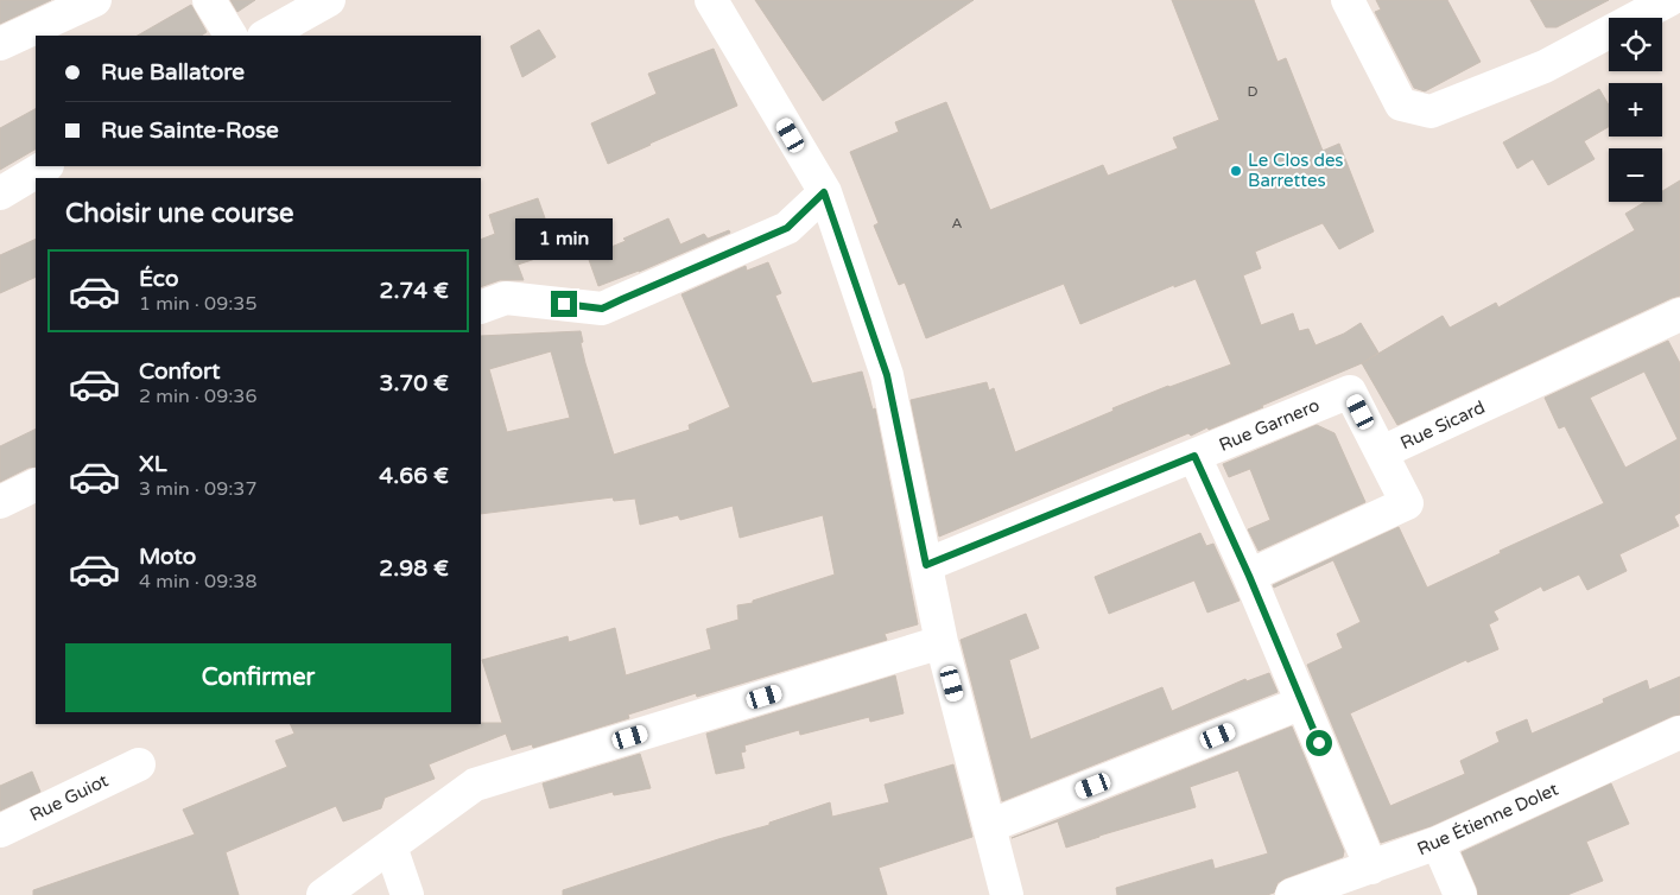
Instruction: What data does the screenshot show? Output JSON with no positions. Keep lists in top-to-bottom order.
{
  "streets": {
    "street": [
      "Rue Garnero",
      "Rue Sicard",
      "Rue Guiot",
      "Rue Étienne Dolet"
    ]
  },
  "crossings": [
    ["Rue Garnero", "Rue Sicard"]
  ],
  "places": ["Le Clos des Barrettes"],
  "house_numbers": ["D", "A"],
  "page": {
    "map_buttons": ["+", "−"],
    "banner": ["Rue Ballatore", "Rue Sainte-Rose"],
    "heading": "Choisir une course",
    "bubble": "1 min",
    "list": [
      {
        "name": "Éco",
        "note": "1 min · 09:35",
        "value": "2.74 €"
      },
      {
        "name": "Confort",
        "note": "2 min · 09:36",
        "value": "3.70 €"
      },
      {
        "name": "XL",
        "note": "3 min · 09:37",
        "value": "4.66 €"
      },
      {
        "name": "Moto",
        "note": "4 min · 09:38",
        "value": "2.98 €"
      }
    ],
    "buttons": "Confirmer"
  }
}
